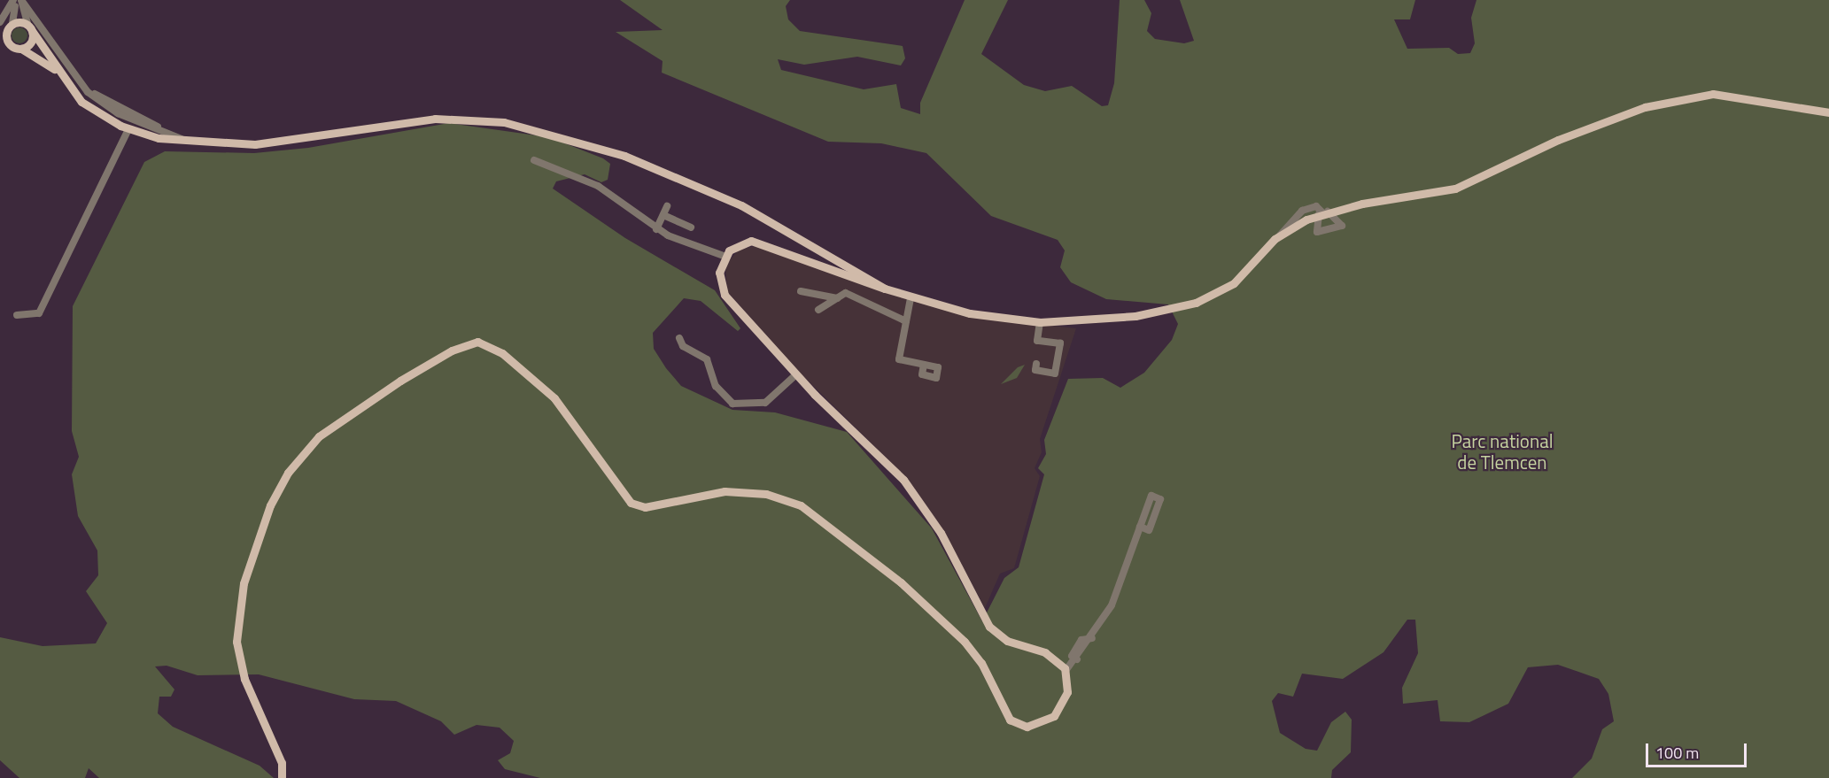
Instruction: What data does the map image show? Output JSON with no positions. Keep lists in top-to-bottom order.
{
  "parks": ["Parc national de Tlemcen"],
  "scale_bar": "100 m"
}
